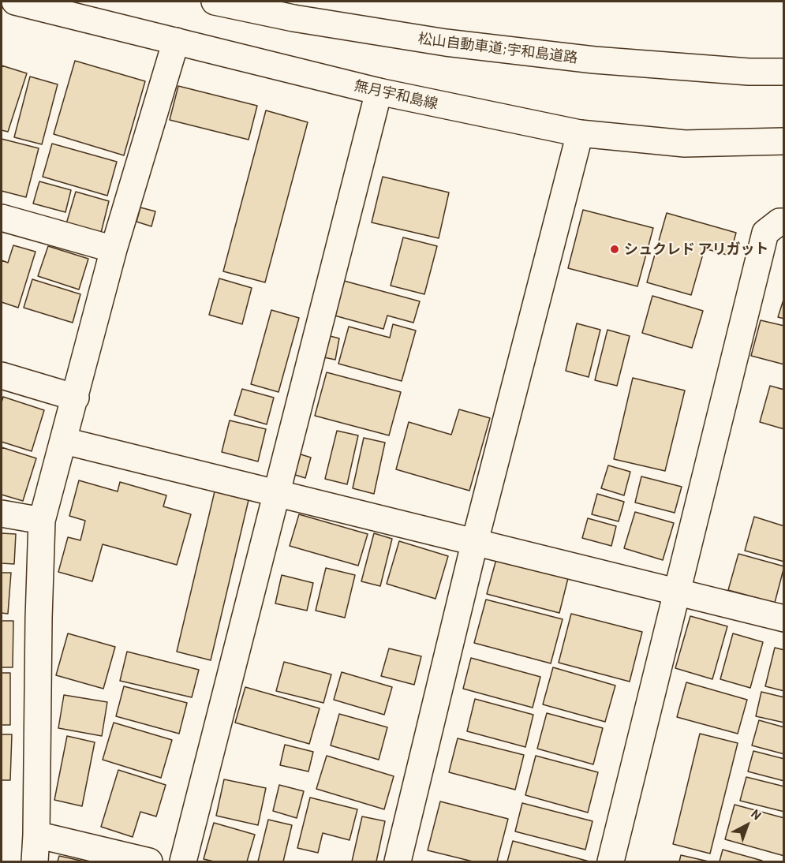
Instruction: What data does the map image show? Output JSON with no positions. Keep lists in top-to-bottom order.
{
  "streets": {
    "main road": ["松山自動車道;宇和島道路", "無月宇和島線"]
  },
  "places": ["シュクレド アリガット"],
  "north": "top right"
}
